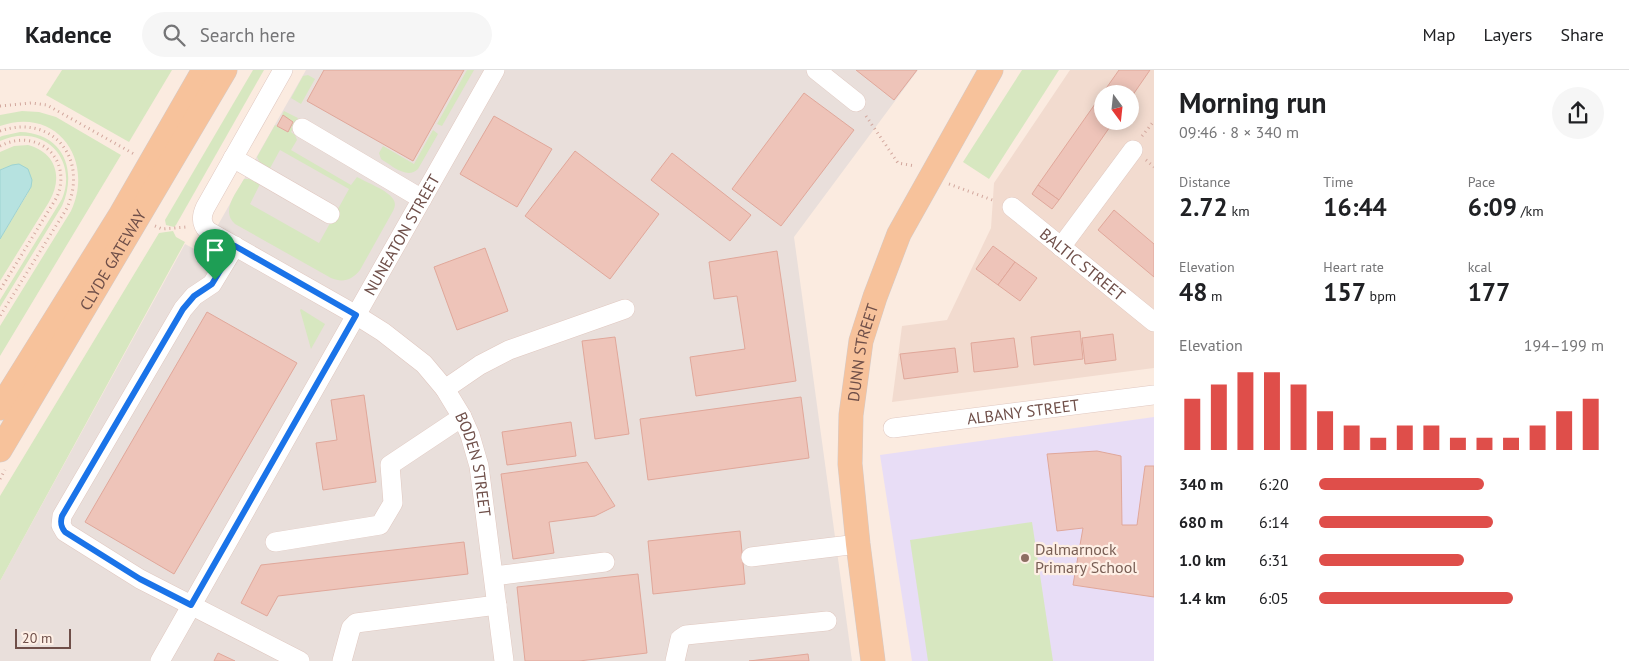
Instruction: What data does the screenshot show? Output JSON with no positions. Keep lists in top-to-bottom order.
{
  "streets": {
    "main road": ["CLYDE GATEWAY", "DUNN STREET"],
    "street": [
      "NUNEATON STREET",
      "BALTIC STREET",
      "ALBANY STREET",
      "BODEN STREET"
    ]
  },
  "crossings": [
    ["NUNEATON STREET", "BODEN STREET"]
  ],
  "places": ["Dalmarnock Primary School"],
  "scale_bar": "20 m",
  "north": "bottom",
  "page": {
    "header": "Kadence",
    "search": "Search here",
    "nav": ["Map", "Layers", "Share"],
    "heading": ["Morning run", "09:46 · 8 × 340 m"],
    "stats": [
      ["Distance", "2.72 km"],
      ["Time", "16:44"],
      ["Pace", "6:09 /km"],
      ["Elevation", "48 m"],
      ["Heart rate", "157 bpm"],
      ["kcal", "177"]
    ],
    "chart": ["Elevation", "194–199 m"],
    "list": [
      {
        "name": "340 m",
        "note": "6:20"
      },
      {
        "name": "680 m",
        "note": "6:14"
      },
      {
        "name": "1.0 km",
        "note": "6:31"
      },
      {
        "name": "1.4 km",
        "note": "6:05"
      }
    ],
    "scale": "20 m"
  }
}
